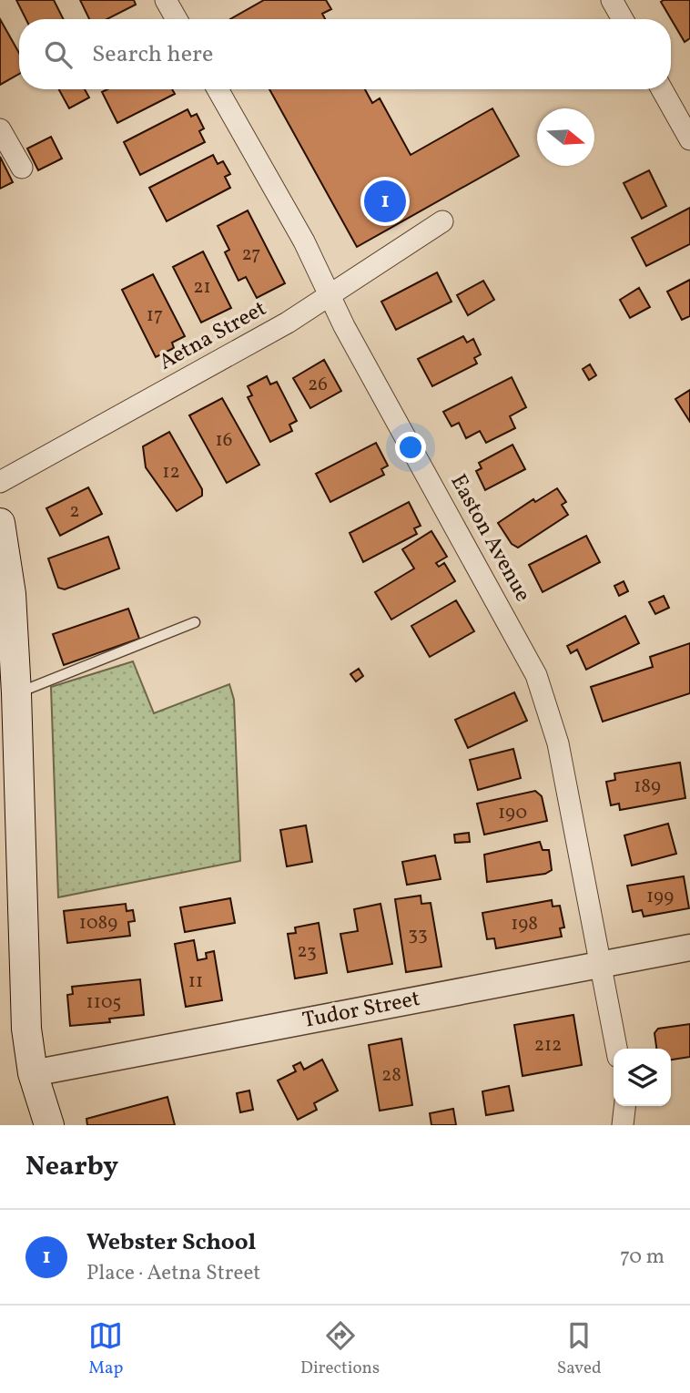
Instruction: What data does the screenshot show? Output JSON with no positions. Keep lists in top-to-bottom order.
{
  "streets": {
    "street": ["Aetna Street", "Easton Avenue", "Tudor Street"]
  },
  "crossings": [
    ["Aetna Street", "Easton Avenue"],
    ["Easton Avenue", "Tudor Street"]
  ],
  "house_numbers": [
    "27",
    "21",
    "17",
    "26",
    "16",
    "12",
    "2",
    "189",
    "190",
    "199",
    "1089",
    "198",
    "33",
    "23",
    "11",
    "1105",
    "212",
    "28"
  ],
  "north": "right",
  "page": {
    "search": "Search here",
    "pins": "1",
    "heading": "Nearby",
    "list": [
      {
        "mark": "1",
        "name": "Webster School",
        "note": "Place · Aetna Street",
        "value": "70 m"
      }
    ],
    "nav": ["Map", "Directions", "Saved"]
  }
}
